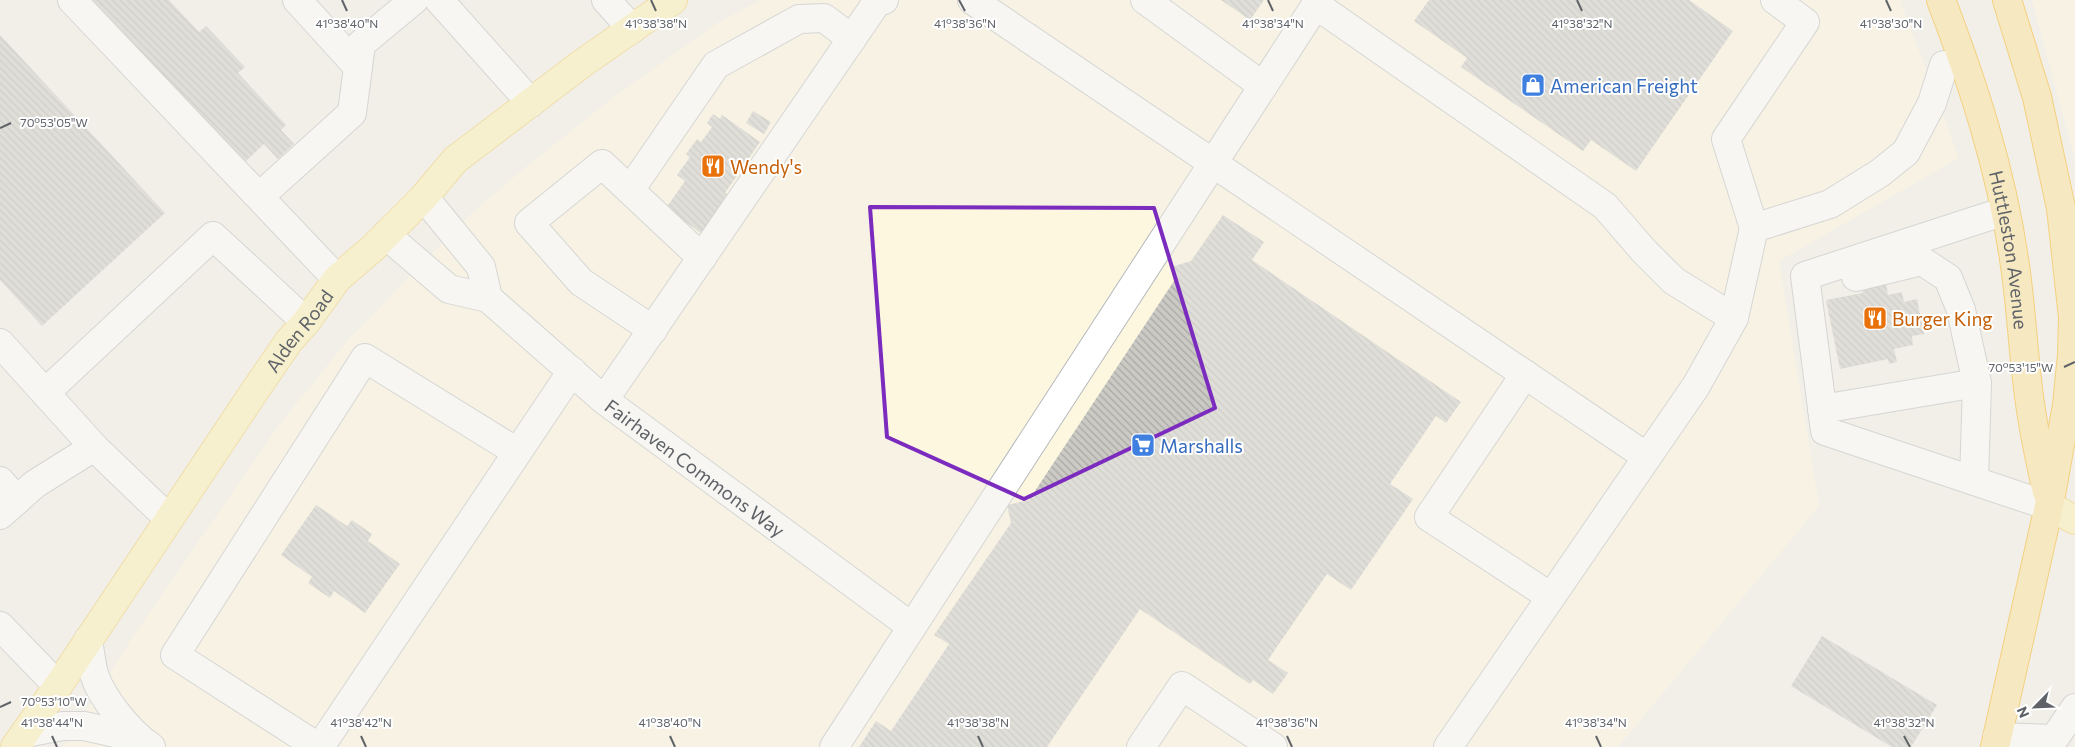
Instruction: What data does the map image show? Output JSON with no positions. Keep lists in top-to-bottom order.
{
  "streets": {
    "highway": ["Huttleston Avenue"],
    "main road": ["Alden Road"],
    "lane": ["Fairhaven Commons Way"]
  },
  "crossings": [
    ["Alden Road", "Fairhaven Commons Way"]
  ],
  "places": {
    "shop": ["American Freight"],
    "restaurant": ["Wendy's", "Burger King"],
    "supermarket": ["Marshalls"]
  },
  "north": "bottom left",
  "coordinates": [
    "41°38'36\"N",
    "41°38'30\"N",
    "41°38'40\"N",
    "41°38'38\"N",
    "41°38'34\"N",
    "41°38'32\"N",
    "70°53'05\"W",
    "70°53'15\"W",
    "70°53'10\"W",
    "41°38'44\"N",
    "41°38'42\"N"
  ]
}
